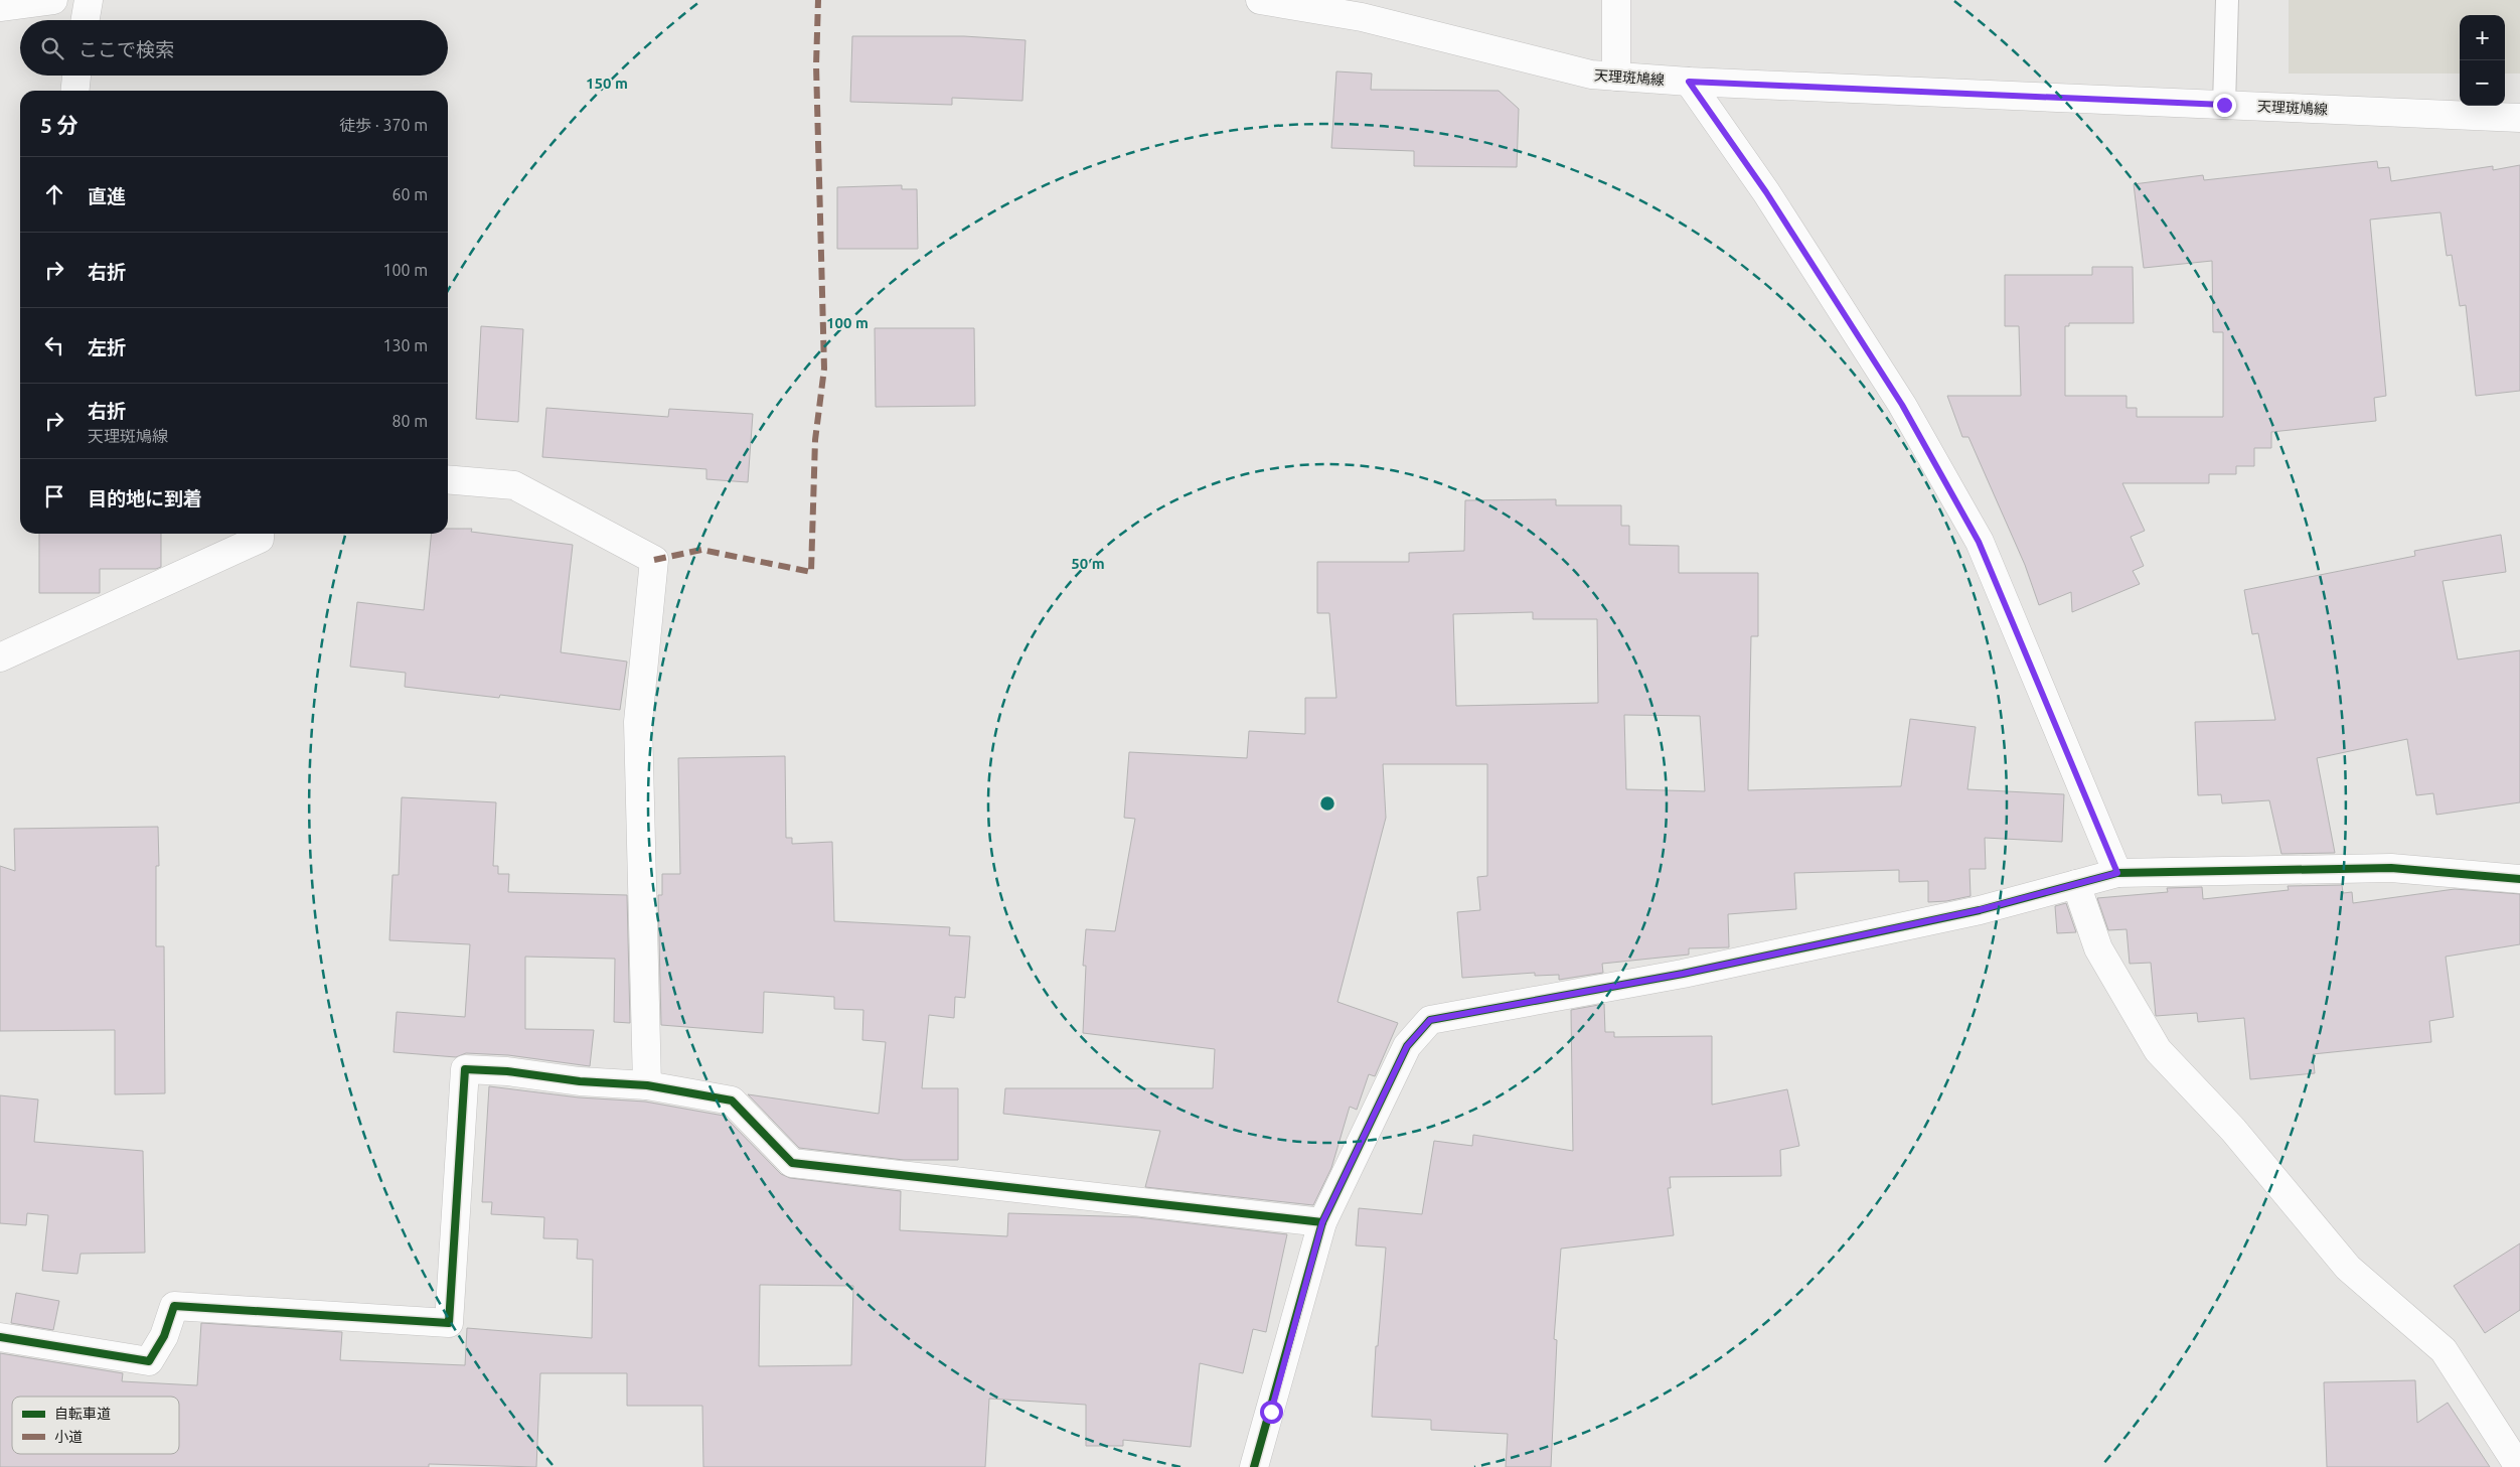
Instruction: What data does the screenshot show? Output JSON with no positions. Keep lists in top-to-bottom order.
{
  "streets": {
    "street": ["天理斑鳩線"]
  },
  "legend": ["自転車道", "小道"],
  "page": {
    "map_buttons": ["+", "−"],
    "search": "ここで検索",
    "heading": ["5 分", "徒歩 · 370 m"],
    "list": [
      ["直進", "60 m"],
      ["右折", "100 m"],
      ["左折", "130 m"],
      ["右折", "天理斑鳩線", "80 m"],
      "目的地に到着"
    ]
  },
  "rings": ["150 m", "100 m", "50 m"]
}
